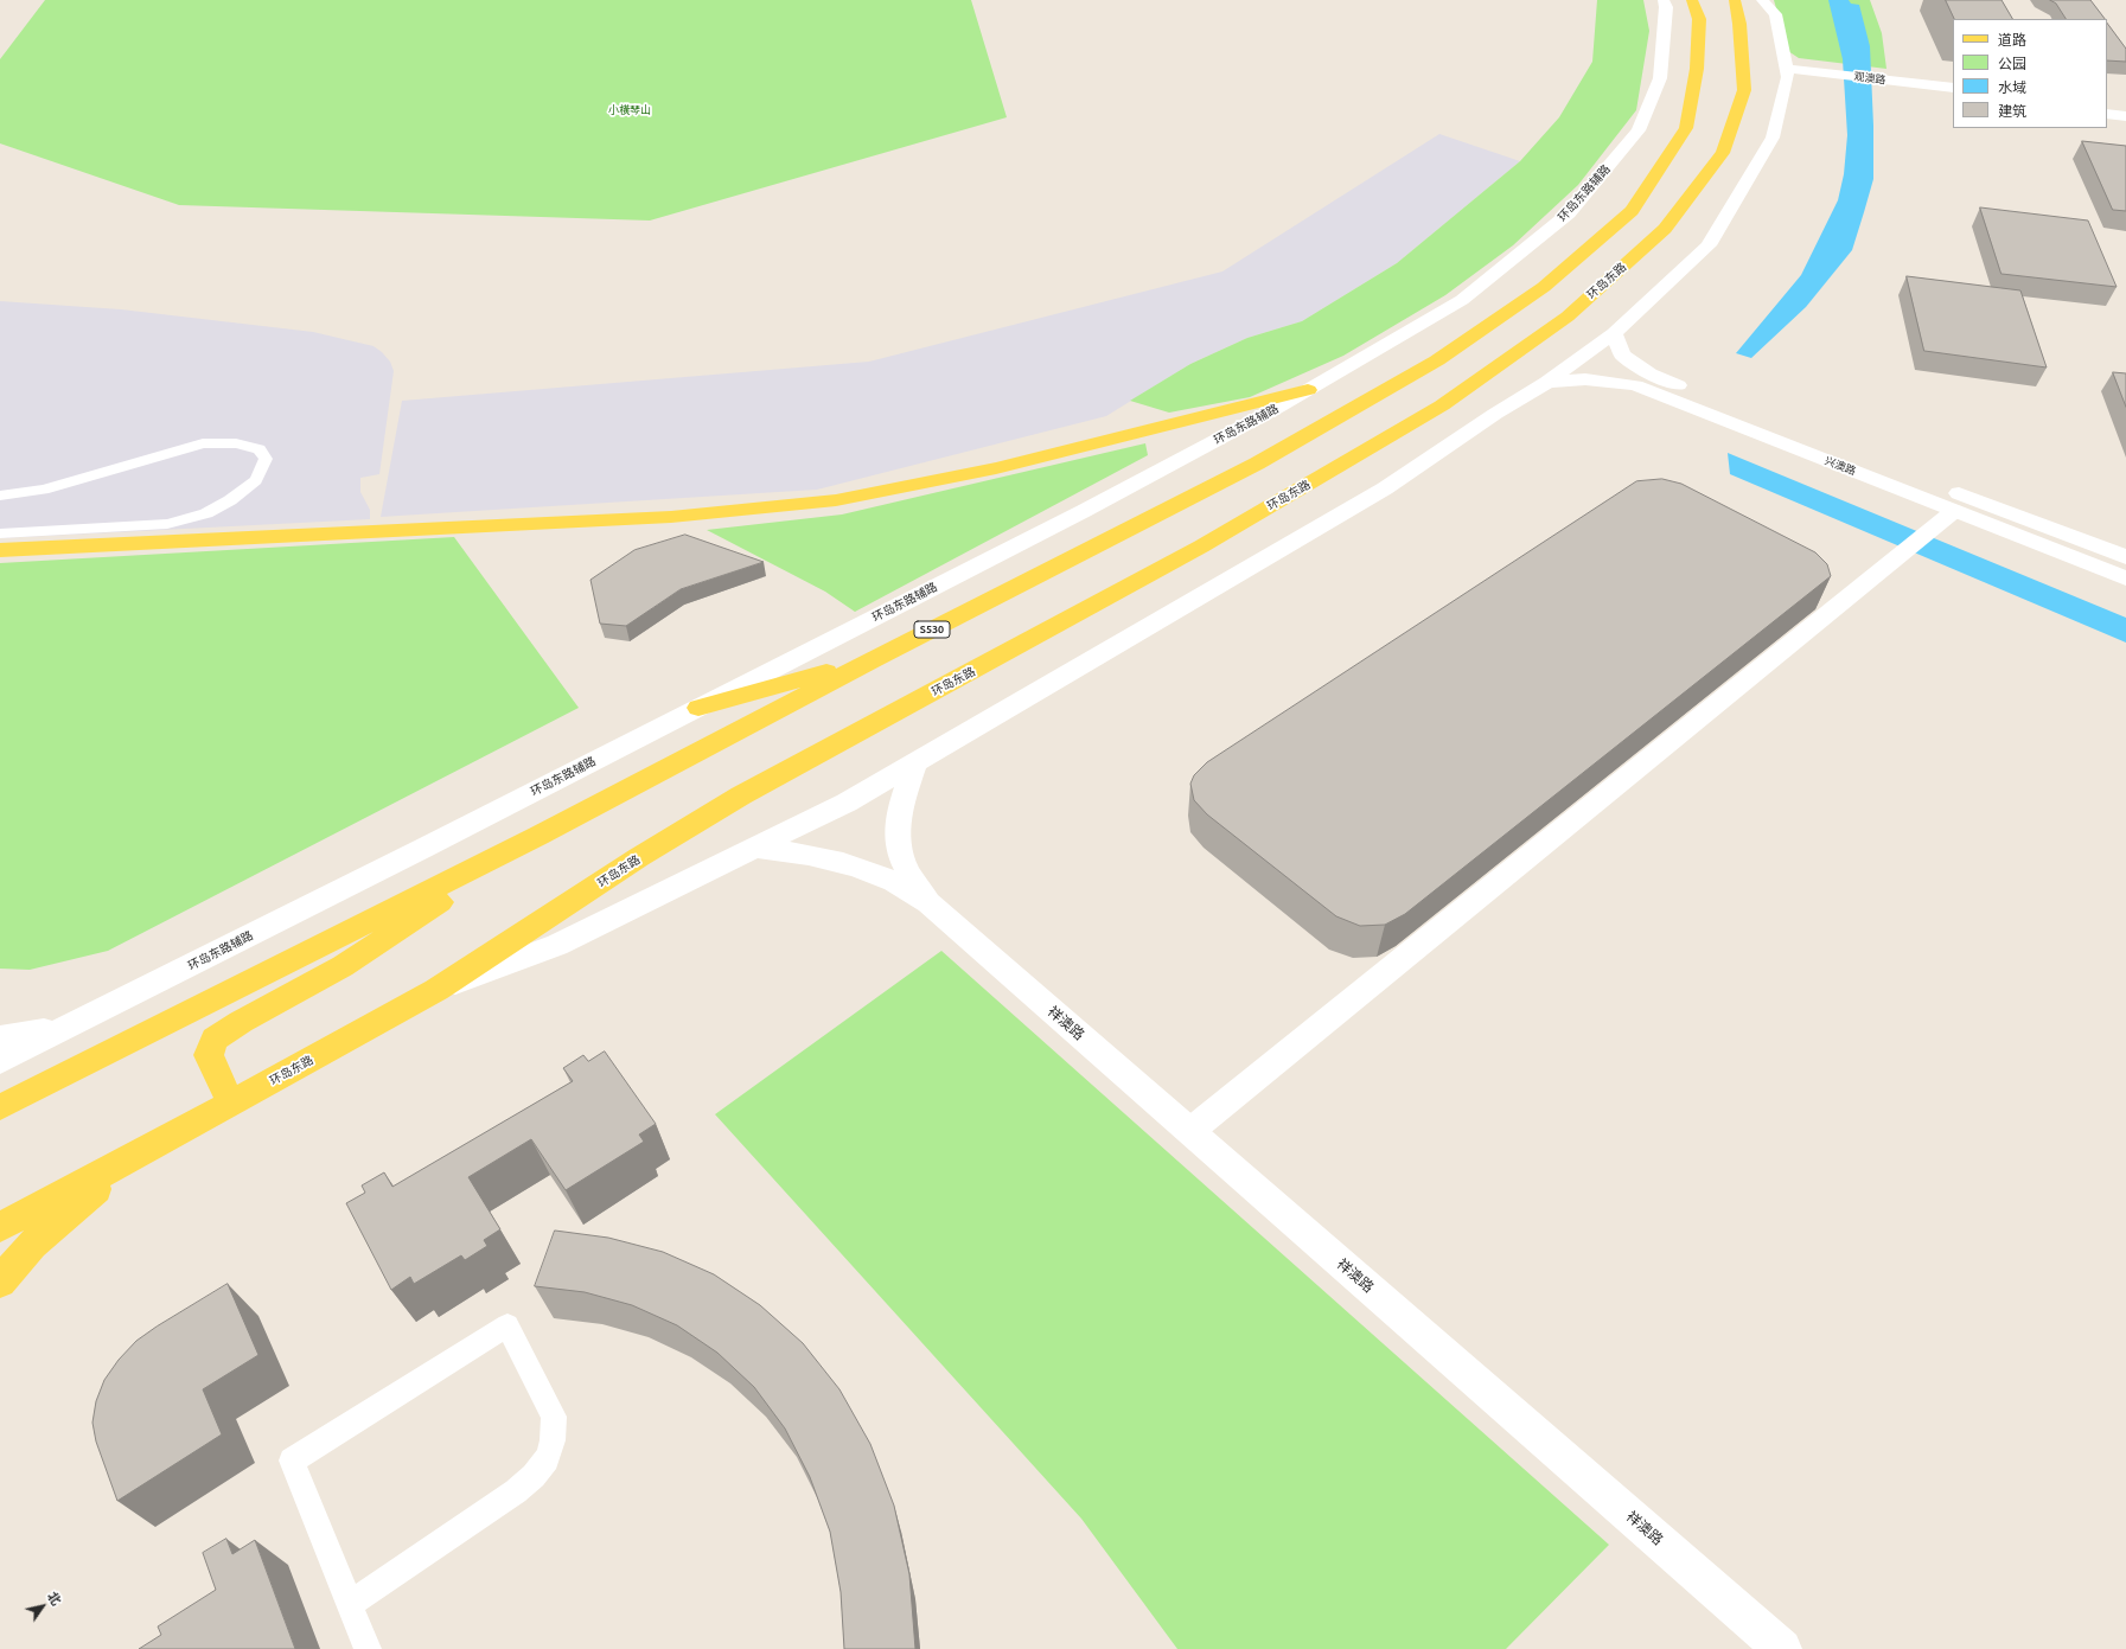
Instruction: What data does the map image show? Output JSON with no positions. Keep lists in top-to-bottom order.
{
  "streets": {
    "main road": [
      "观澳路",
      "环岛东路辅路",
      "环岛东路",
      "兴澳路",
      "S530",
      "祥澳路"
    ]
  },
  "parks": ["小橫琴山"],
  "legend": [
    "道路",
    "公园",
    "水域",
    "建筑"
  ],
  "north": "top right"
}
